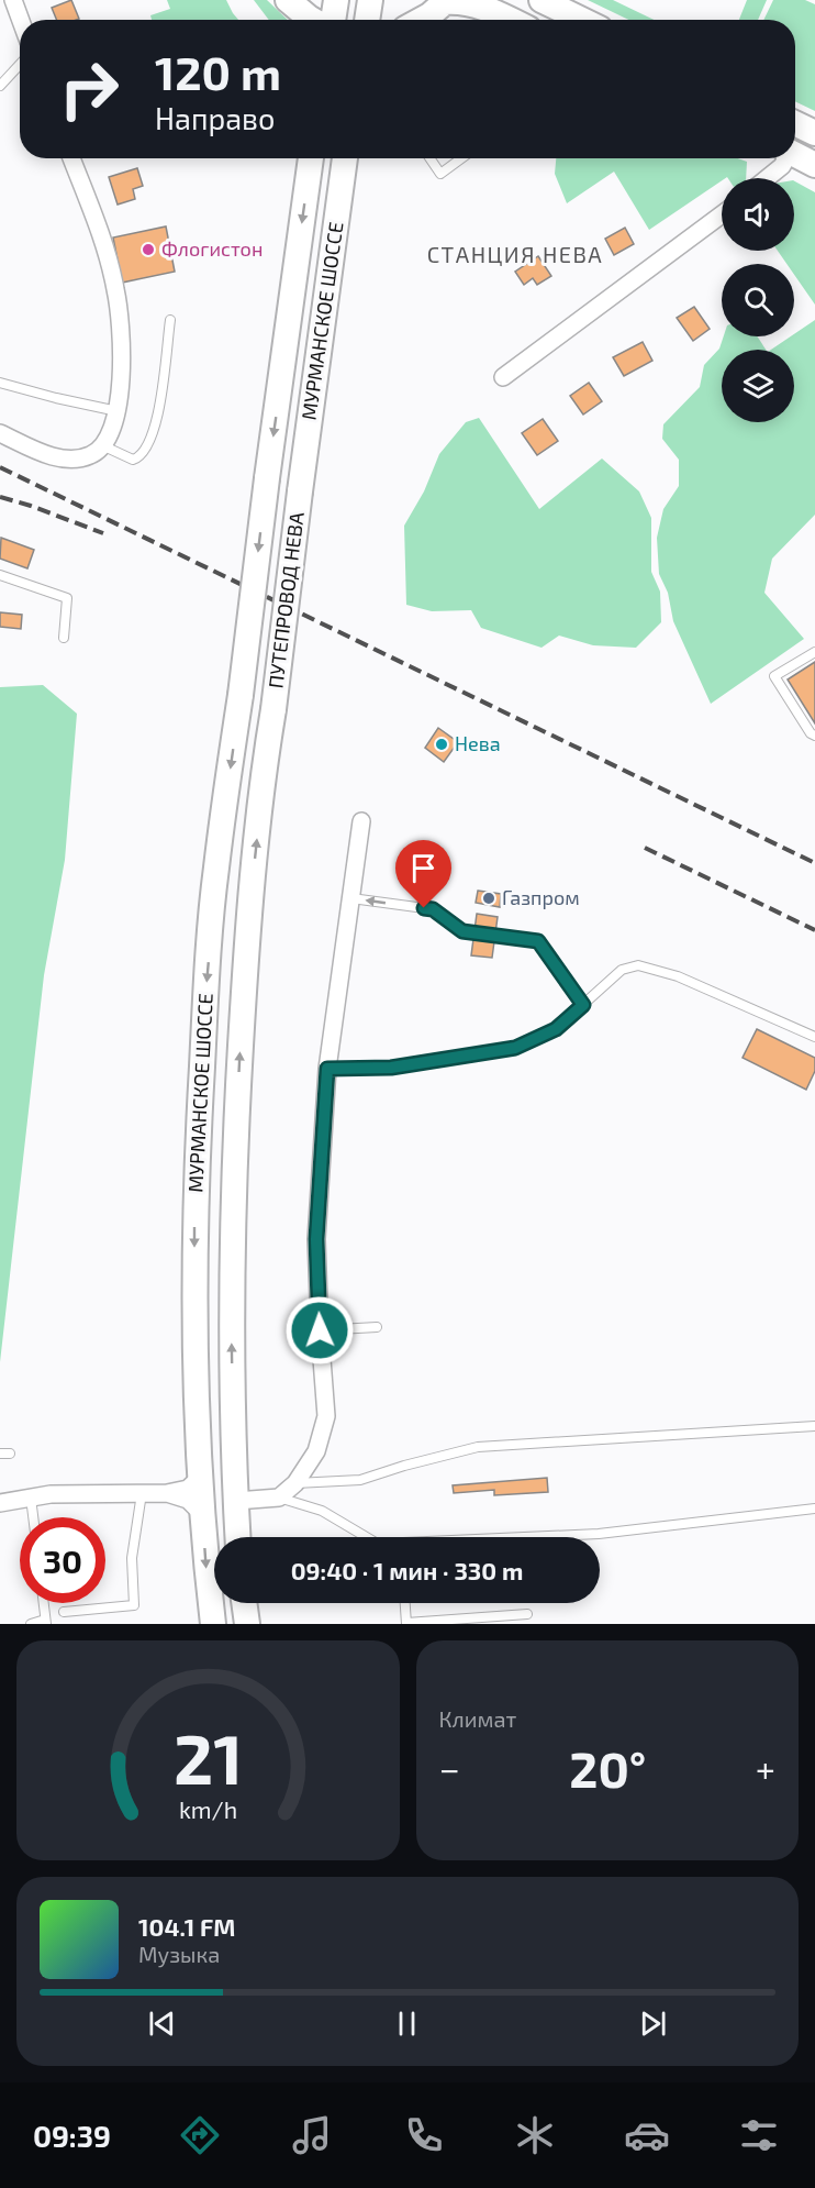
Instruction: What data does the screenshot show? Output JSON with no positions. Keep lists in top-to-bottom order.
{
  "streets": {
    "main road": ["МУРМАНСКОЕ ШОССЕ", "ПУТЕПРОВОД НЕВА"]
  },
  "crossings": [
    ["МУРМАНСКОЕ ШОССЕ", "ПУТЕПРОВОД НЕВА"]
  ],
  "districts": ["СТАНЦИЯ НЕВА"],
  "places": ["Флогистон", "Нева", "Газпром"],
  "page": {
    "turn": ["120 m", "Направо"],
    "limit": "30",
    "trip": "09:40 · 1 мин · 330 m",
    "tile": "Климат",
    "heat": ["−", "20°", "+"],
    "song": ["104.1 FM", "Музыка"],
    "tabs": "09:39",
    "gauge": ["21", "km/h"]
  }
}
